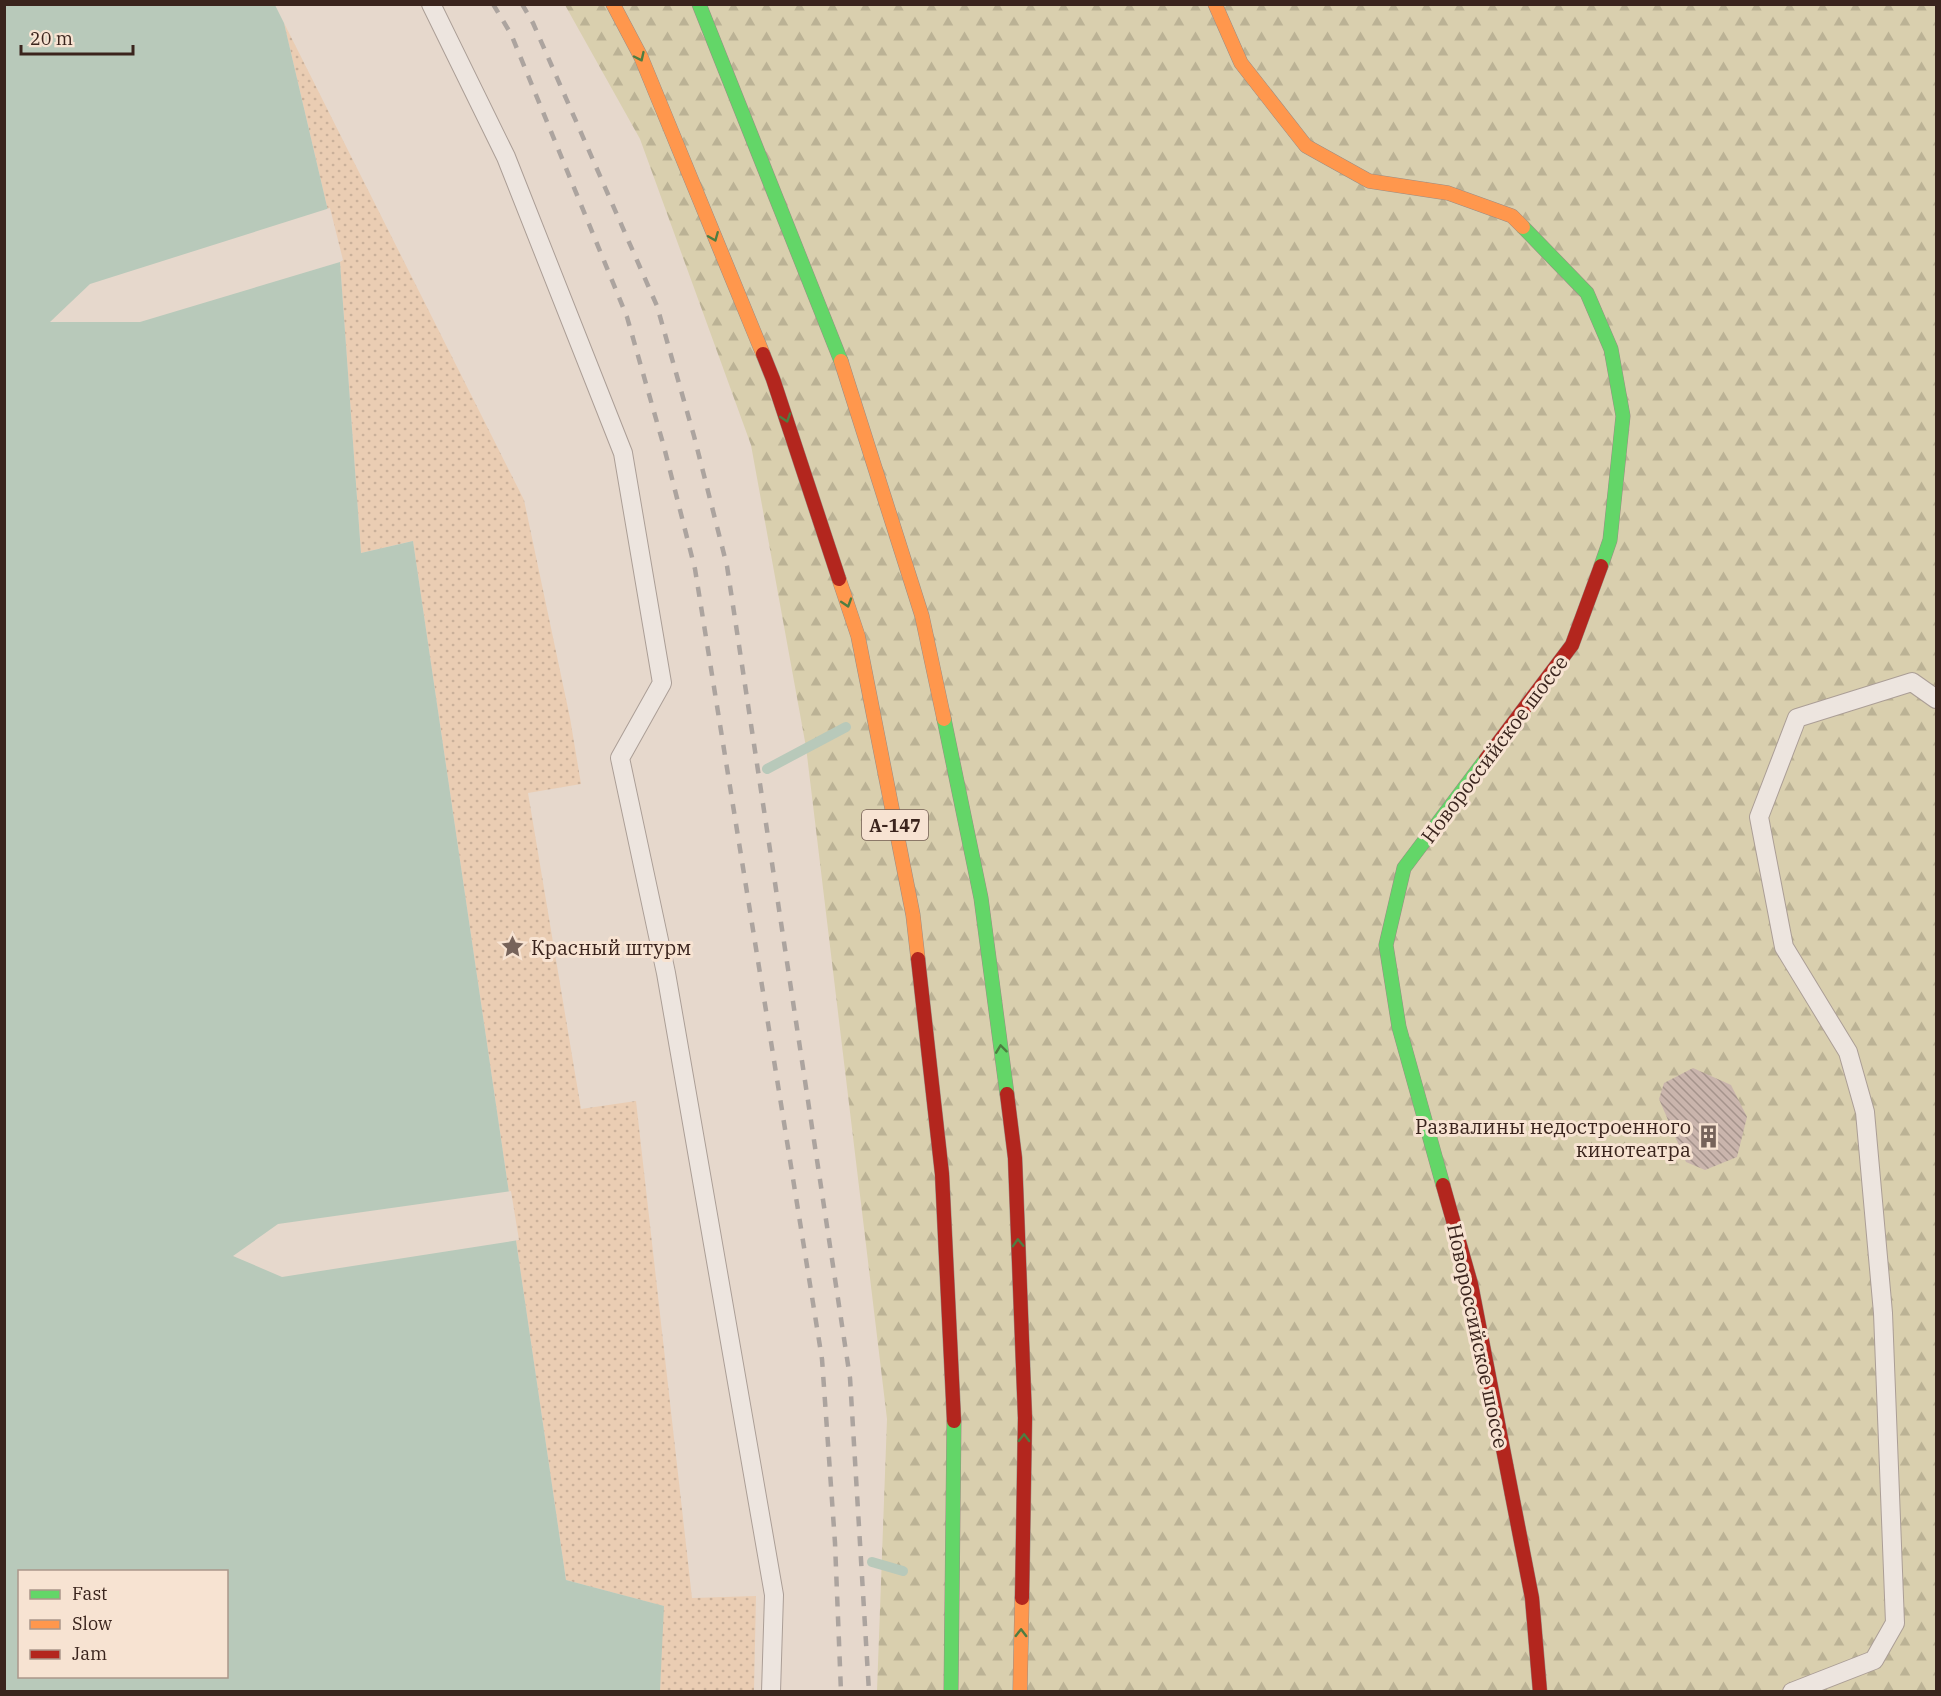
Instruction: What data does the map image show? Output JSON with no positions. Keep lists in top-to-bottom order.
{
  "streets": {
    "main road": ["Новороссийское шоссе", "А-147"]
  },
  "places": {
    "place": ["Красный штурм"],
    "building": ["Развалины недостроенного кинотеатра"]
  },
  "legend": ["Fast", "Slow", "Jam"],
  "scale_bar": "20 m"
}
